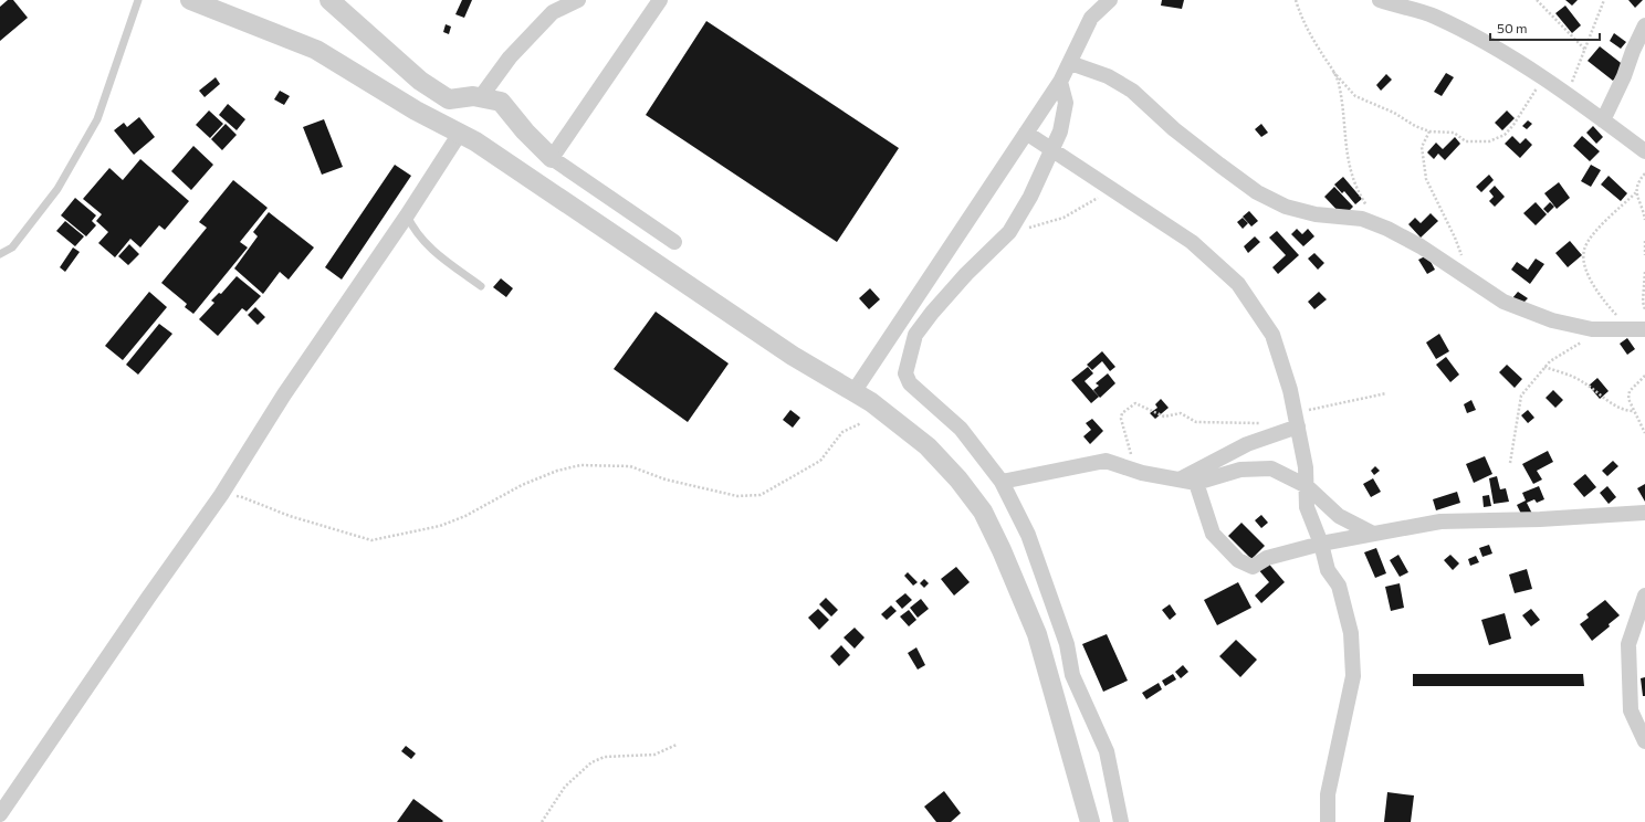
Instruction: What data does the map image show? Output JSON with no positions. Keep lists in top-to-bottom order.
{
  "scale_bar": "50 m"
}
